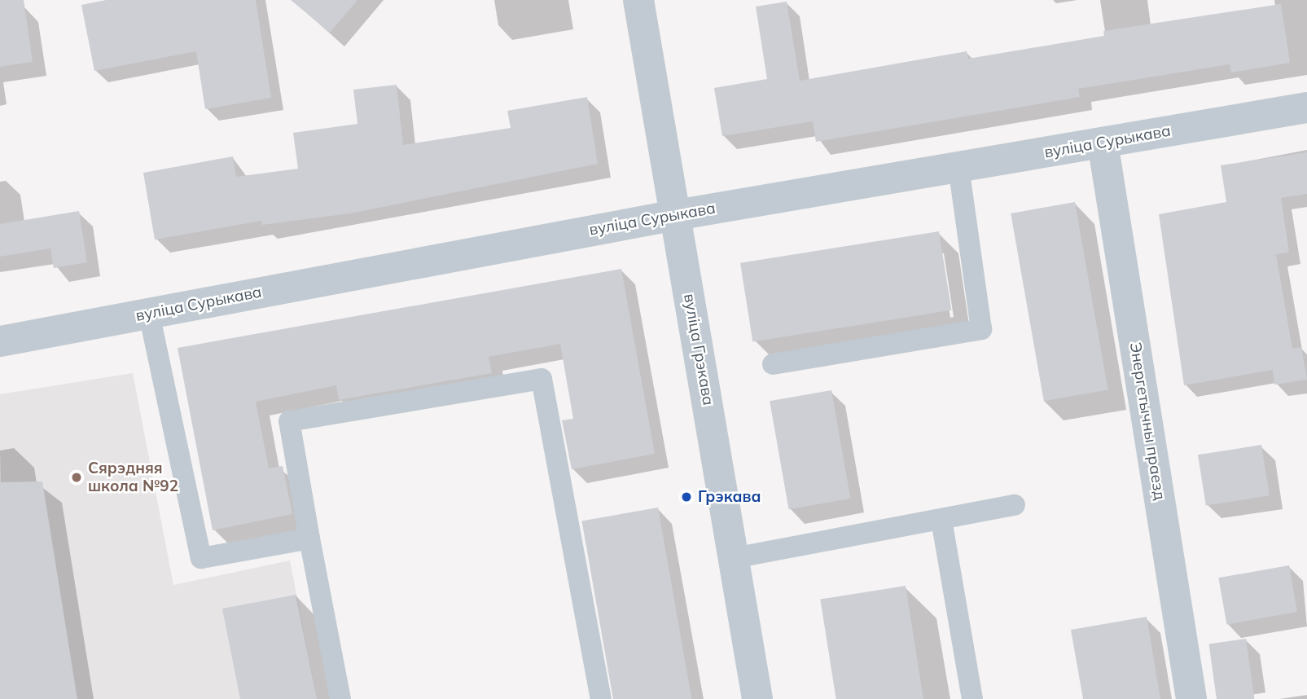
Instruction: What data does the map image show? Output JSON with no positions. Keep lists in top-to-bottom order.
{
  "streets": {
    "street": ["вуліца Сурыкава", "вуліца Грэкава", "Энергетычны праезд"]
  },
  "crossings": [
    ["вуліца Сурыкава", "вуліца Грэкава"],
    ["вуліца Сурыкава", "Энергетычны праезд"]
  ],
  "places": ["Сярэдняя школа №92", "Грэкава"]
}
